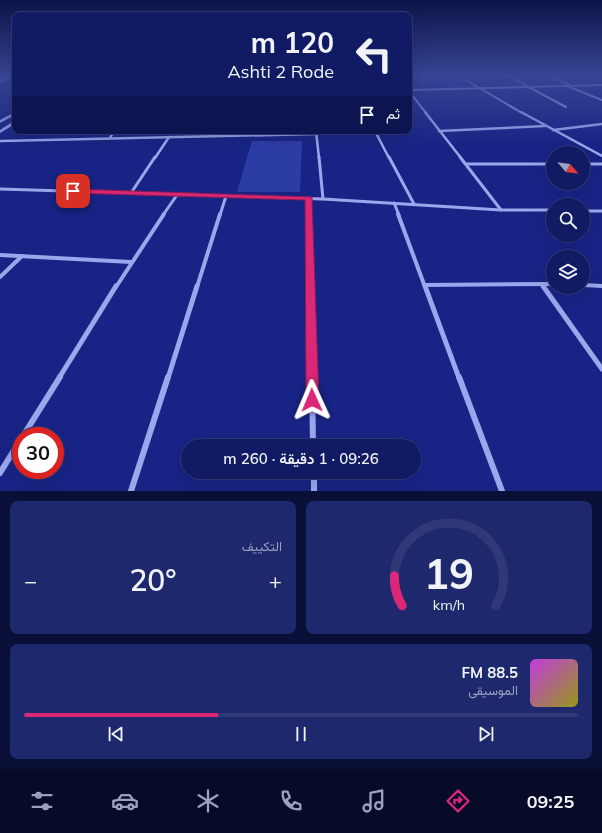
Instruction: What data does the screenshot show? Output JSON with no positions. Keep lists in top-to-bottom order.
{
  "north": "bottom right",
  "page": {
    "turn": ["120 m", "Ashti 2 Rode"],
    "then": "ثم",
    "limit": "30",
    "trip": "09:26 · 1 دقيقة · 260 m",
    "tile": "التكييف",
    "heat": ["−", "20°", "+"],
    "song": ["88.5 FM", "الموسيقى"],
    "tabs": "09:25",
    "gauge": ["19", "km/h"]
  }
}
